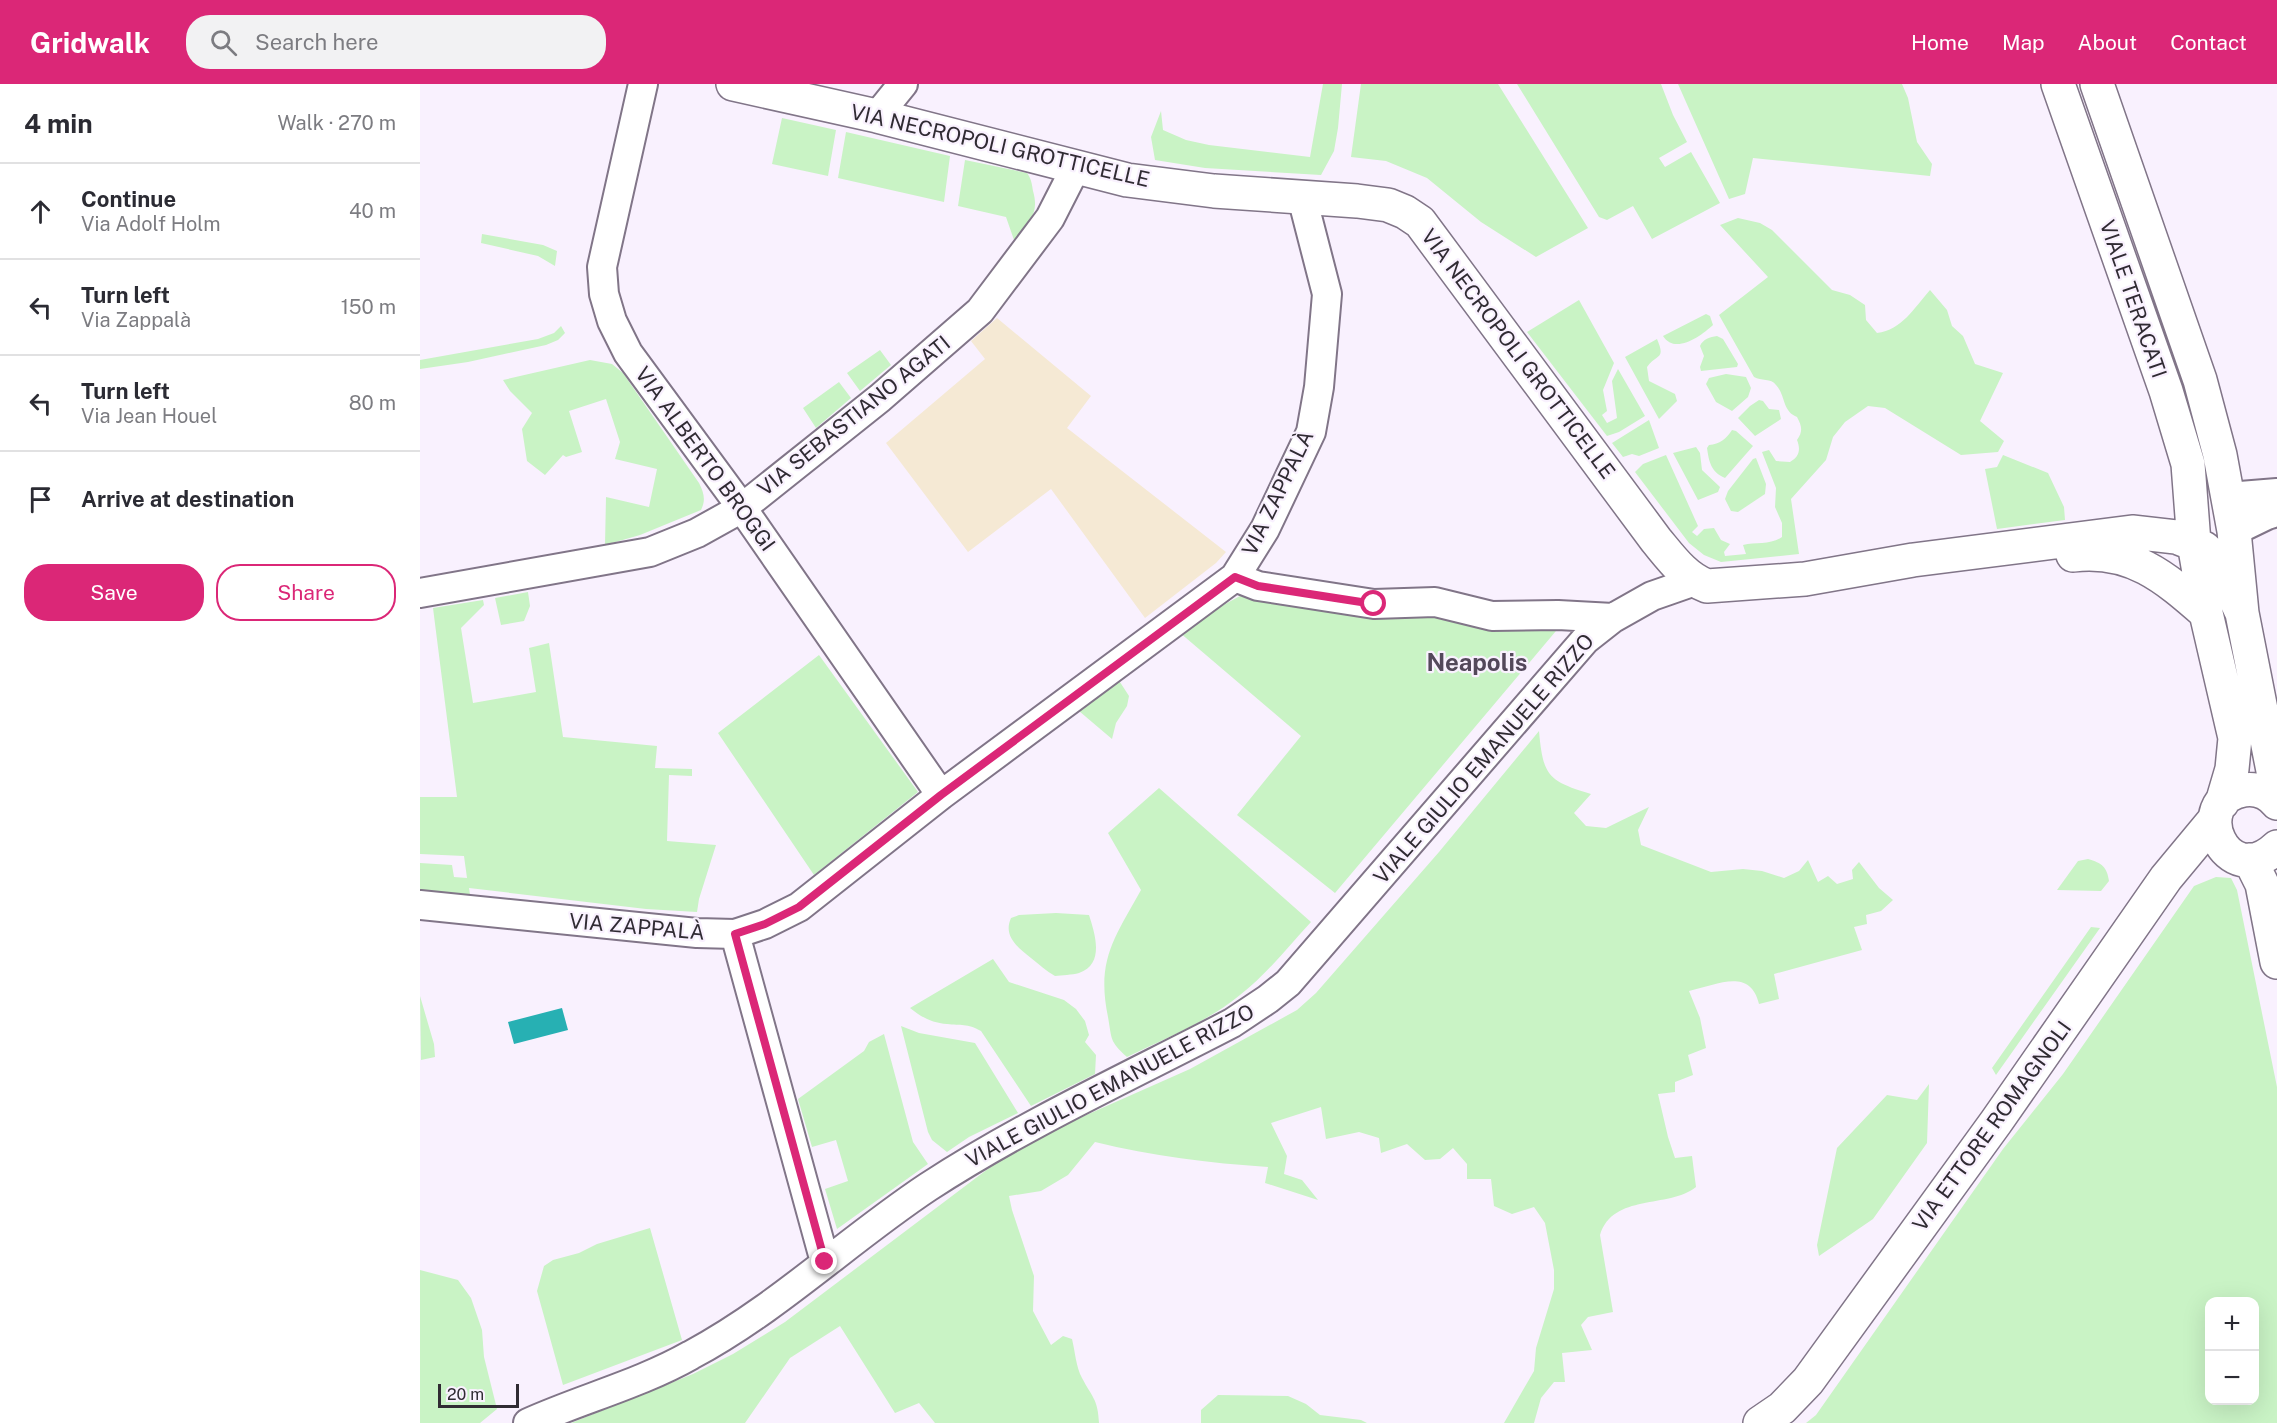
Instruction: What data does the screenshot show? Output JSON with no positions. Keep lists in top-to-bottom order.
{
  "streets": {
    "main road": ["VIA NECROPOLI GROTTICELLE", "VIALE TERACATI", "VIA ETTORE ROMAGNOLI"],
    "street": [
      "VIA SEBASTIANO AGATI",
      "VIA ALBERTO BROGGI",
      "VIA ZAPPALÀ",
      "VIALE GIULIO EMANUELE RIZZO"
    ]
  },
  "crossings": [
    ["VIA NECROPOLI GROTTICELLE", "VIA SEBASTIANO AGATI"],
    ["VIA NECROPOLI GROTTICELLE", "VIA ZAPPALÀ"],
    ["VIA NECROPOLI GROTTICELLE", "VIALE GIULIO EMANUELE RIZZO"],
    ["VIA SEBASTIANO AGATI", "VIA ALBERTO BROGGI"],
    ["VIA ALBERTO BROGGI", "VIA ZAPPALÀ"]
  ],
  "districts": ["Neapolis"],
  "scale_bar": "20 m",
  "page": {
    "header": "Gridwalk",
    "search": "Search here",
    "nav": [
      "Home",
      "Map",
      "About",
      "Contact"
    ],
    "heading": ["4 min", "Walk · 270 m"],
    "list": [
      ["Continue", "Via Adolf Holm", "40 m"],
      ["Turn left", "Via Zappalà", "150 m"],
      ["Turn left", "Via Jean Houel", "80 m"],
      "Arrive at destination"
    ],
    "buttons": ["Save", "Share"],
    "map_buttons": ["+", "−"],
    "scale": "20 m"
  }
}
